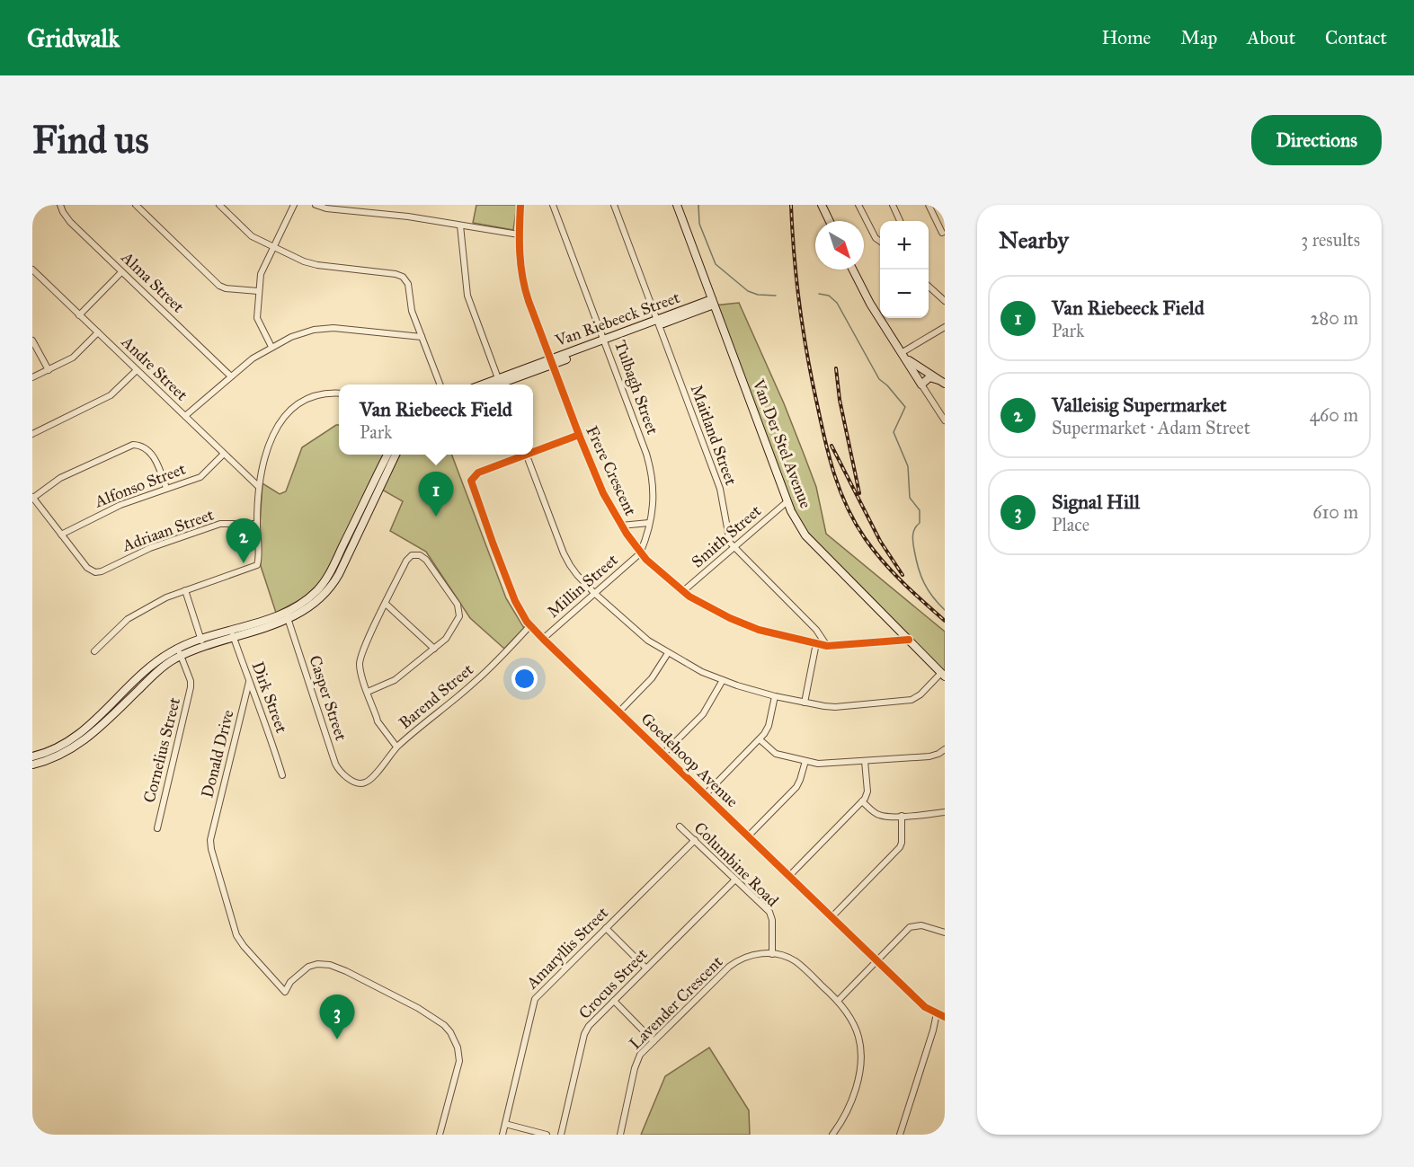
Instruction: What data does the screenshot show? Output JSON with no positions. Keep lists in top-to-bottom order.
{
  "streets": {
    "street": [
      "Alma Street",
      "Van Riebeeck Street",
      "Andre Street",
      "Tulbagh Street",
      "Maitland Street",
      "Van Der Stel Avenue",
      "Frere Crescent",
      "Alfonso Street",
      "Adriaan Street",
      "Smith Street",
      "Millin Street",
      "Barend Street",
      "Dirk Street",
      "Casper Street",
      "Cornelius Street",
      "Donald Drive",
      "Goedehoop Avenue",
      "Columbine Road",
      "Amaryllis Street",
      "Crocus Street",
      "Lavender Crescent"
    ]
  },
  "crossings": [
    ["Van Riebeeck Street", "Tulbagh Street"],
    ["Van Riebeeck Street", "Maitland Street"],
    ["Van Riebeeck Street", "Van Der Stel Avenue"],
    ["Van Riebeeck Street", "Frere Crescent"],
    ["Andre Street", "Alfonso Street"],
    ["Tulbagh Street", "Frere Crescent"],
    ["Tulbagh Street", "Millin Street"],
    ["Maitland Street", "Frere Crescent"],
    ["Maitland Street", "Smith Street"],
    ["Van Der Stel Avenue", "Frere Crescent"],
    ["Van Der Stel Avenue", "Smith Street"],
    ["Frere Crescent", "Smith Street"],
    ["Frere Crescent", "Millin Street"],
    ["Alfonso Street", "Adriaan Street"],
    ["Millin Street", "Goedehoop Avenue"],
    ["Barend Street", "Casper Street"],
    ["Barend Street", "Goedehoop Avenue"],
    ["Dirk Street", "Donald Drive"],
    ["Columbine Road", "Amaryllis Street"],
    ["Columbine Road", "Crocus Street"],
    ["Columbine Road", "Lavender Crescent"]
  ],
  "north": "bottom right",
  "page": {
    "header": "Gridwalk",
    "nav": [
      "Home",
      "Map",
      "About",
      "Contact"
    ],
    "buttons": "Directions",
    "title": "Find us",
    "heading": ["Nearby", "3 results"],
    "map_buttons": ["+", "−"],
    "list": [
      {
        "mark": "1",
        "name": "Van Riebeeck Field",
        "note": "Park",
        "value": "280 m"
      },
      {
        "mark": "2",
        "name": "Valleisig Supermarket",
        "note": "Supermarket · Adam Street",
        "value": "460 m"
      },
      {
        "mark": "3",
        "name": "Signal Hill",
        "note": "Place",
        "value": "610 m"
      }
    ],
    "popup": ["Van Riebeeck Field", "Park"],
    "pins": ["1", "2", "3"]
  }
}
